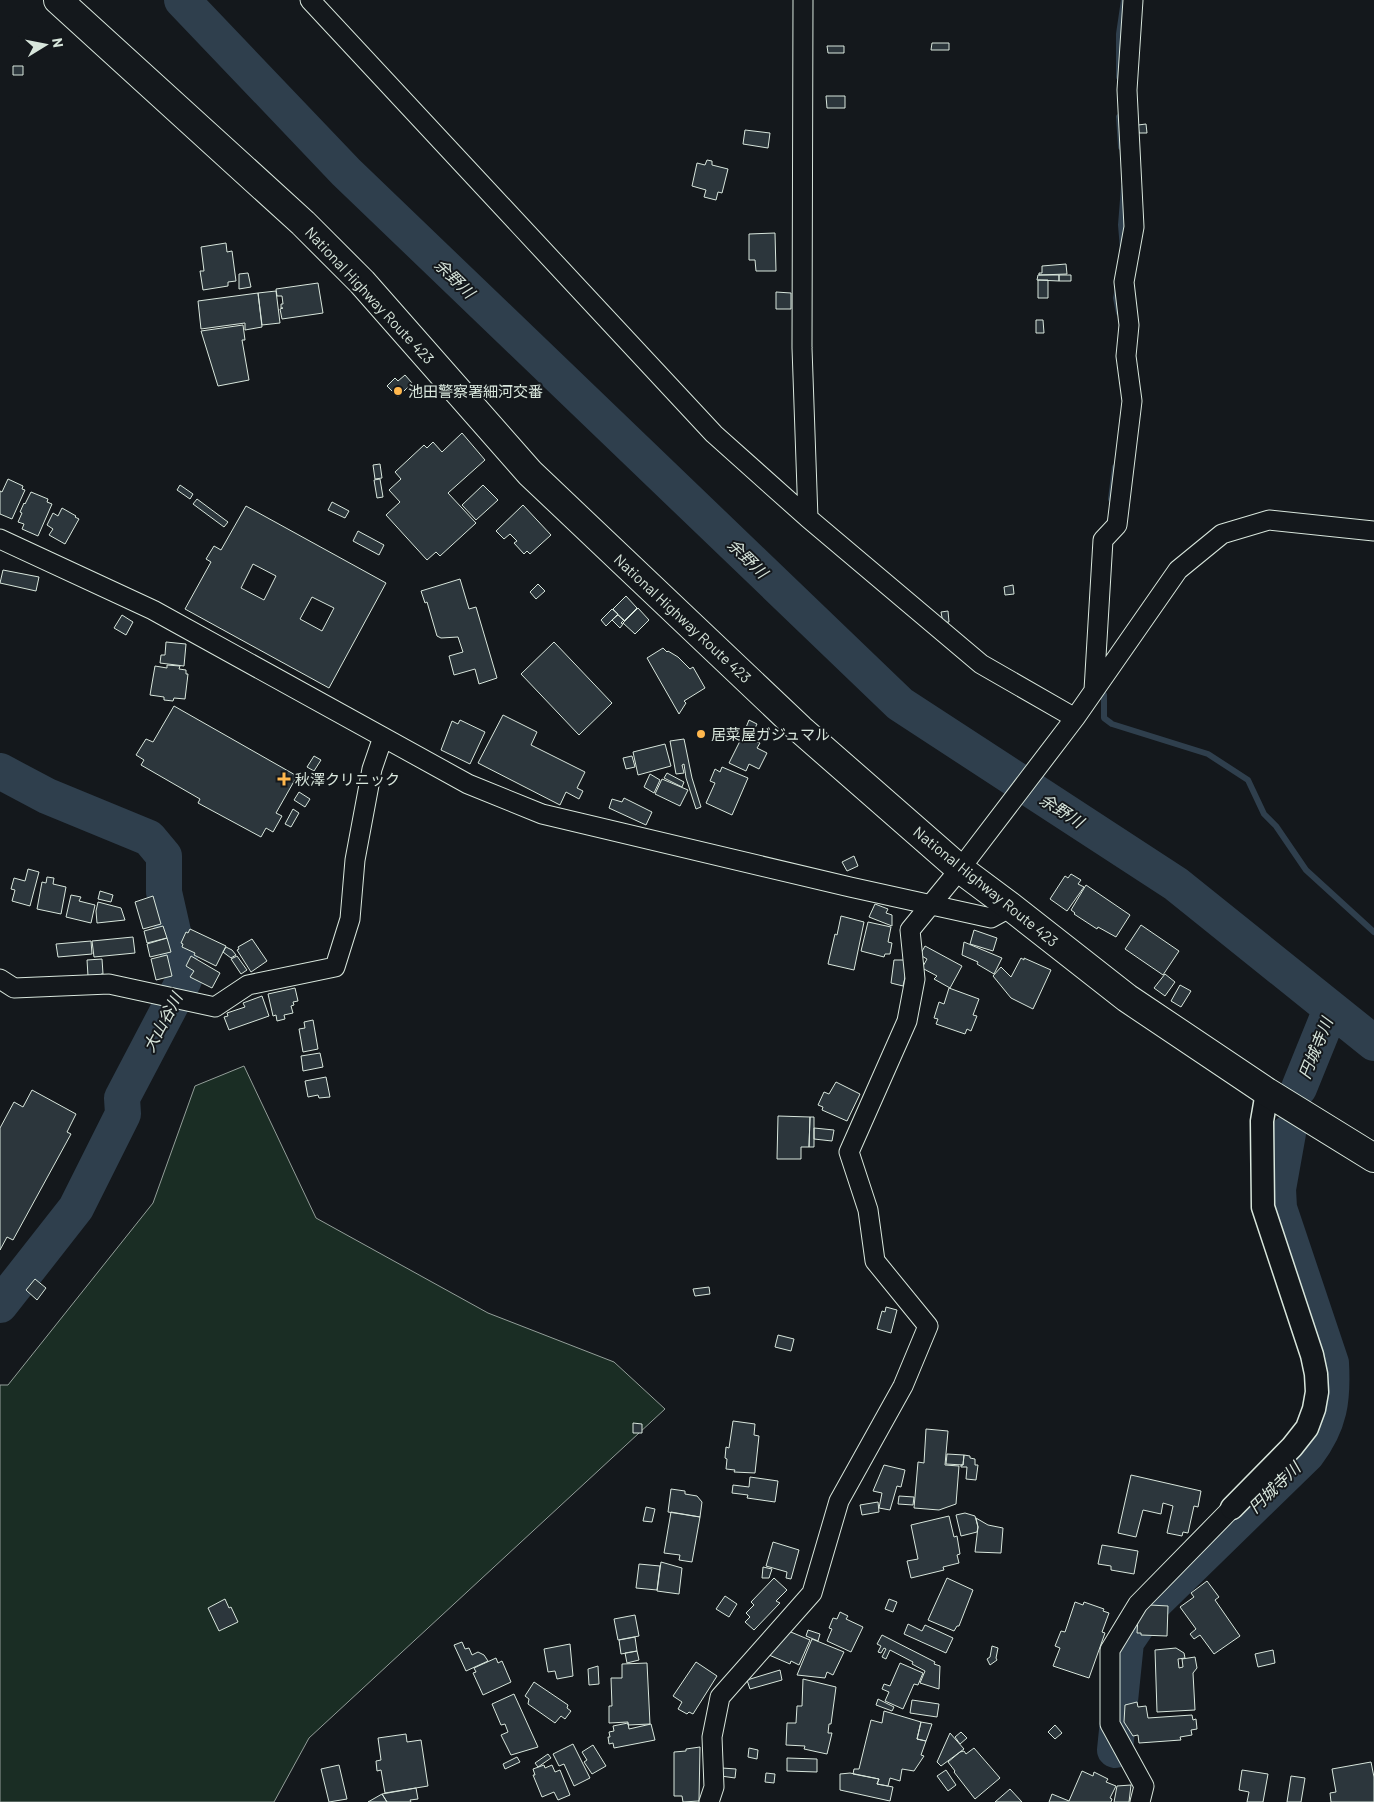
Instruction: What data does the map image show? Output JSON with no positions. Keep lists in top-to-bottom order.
{
  "streets": {
    "highway": ["National Highway Route 423"]
  },
  "water": ["余野川", "大山谷川", "円城寺川"],
  "places": {
    "other": ["池田警察署細河交番", "居菜屋ガジュマル"],
    "health": ["秋澤クリニック"]
  },
  "north": "right"
}
